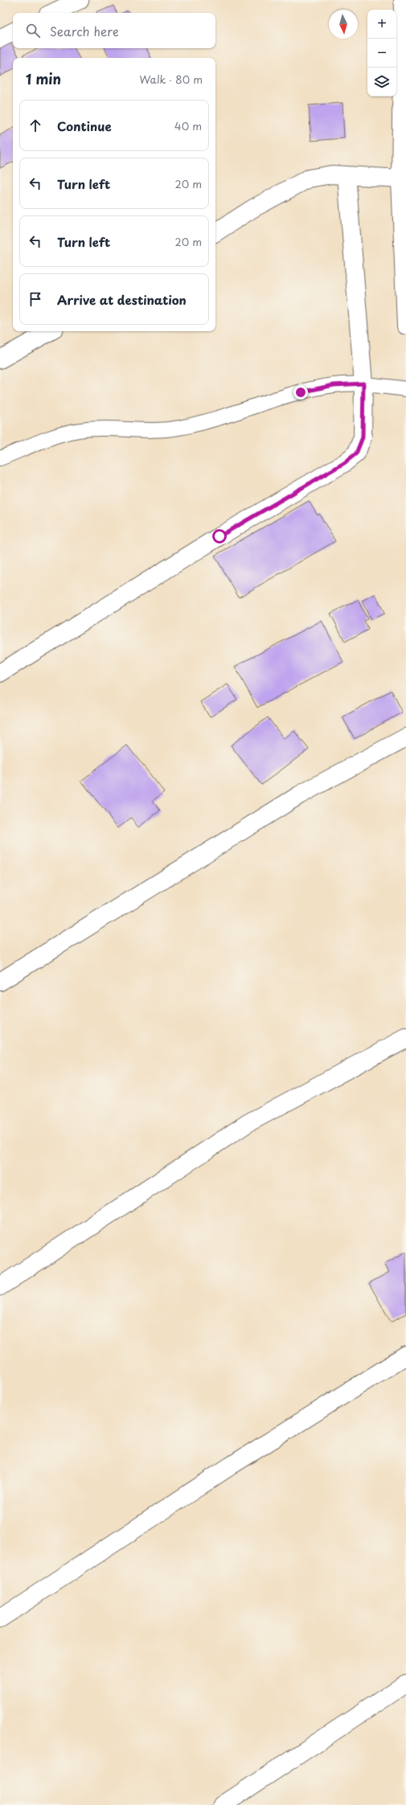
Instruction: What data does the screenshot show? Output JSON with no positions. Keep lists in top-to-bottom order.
{
  "north": "bottom",
  "page": {
    "map_buttons": ["+", "−"],
    "search": "Search here",
    "heading": ["1 min", "Walk · 80 m"],
    "list": [
      ["Continue", "40 m"],
      ["Turn left", "20 m"],
      ["Turn left", "20 m"],
      "Arrive at destination"
    ]
  }
}
